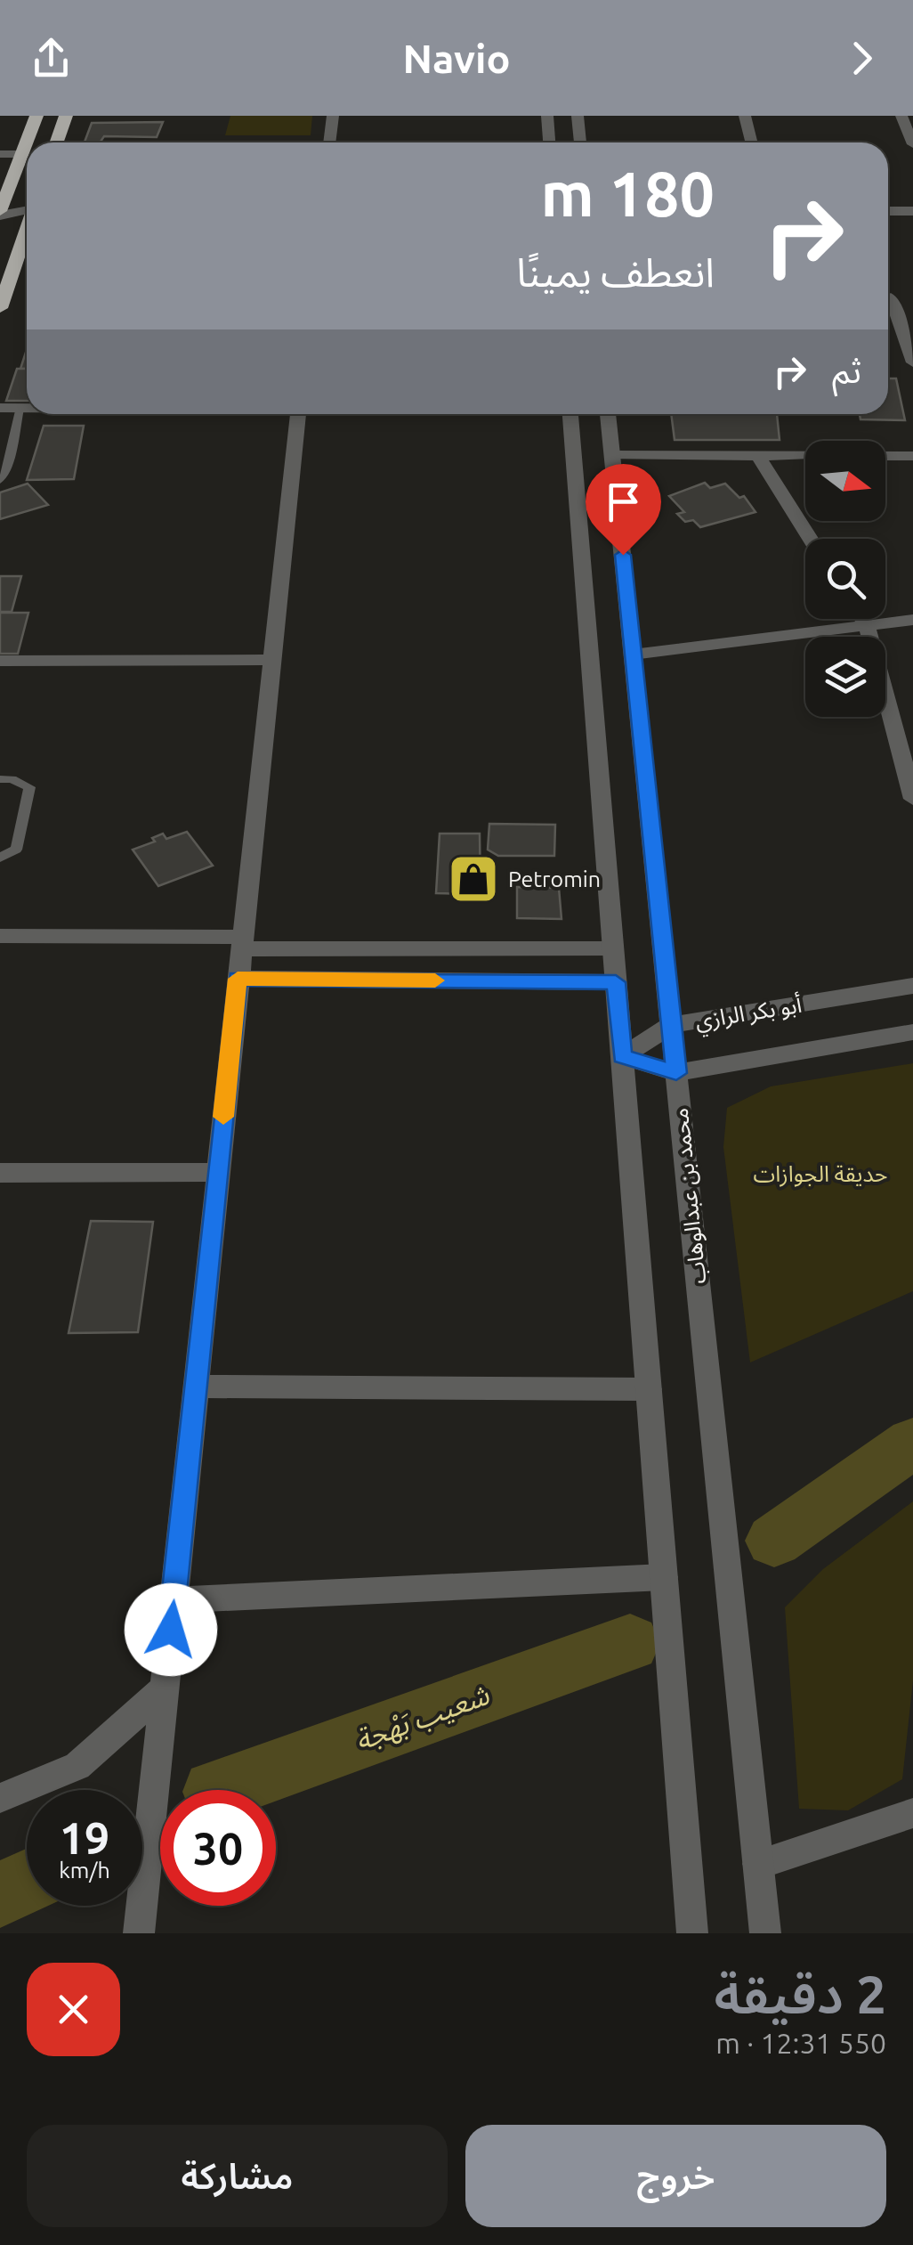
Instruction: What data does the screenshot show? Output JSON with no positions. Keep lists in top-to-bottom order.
{
  "streets": {
    "street": ["أبو بكر الرازي", "محمد بن عبدالوهاب"]
  },
  "crossings": [
    ["أبو بكر الرازي", "محمد بن عبدالوهاب"]
  ],
  "water": ["شعيب بَهْجة"],
  "parks": ["حديقة الجوازات"],
  "places": {
    "shop": ["Petromin"]
  },
  "north": "right",
  "page": {
    "header": "Navio",
    "turn": ["180 m", "انعطف يمينًا"],
    "then": "ثم",
    "speed": "19 km/h",
    "limit": "30",
    "heading": ["2 دقيقة", "550 m · 12:31"],
    "buttons": ["خروج", "مشاركة"]
  }
}
